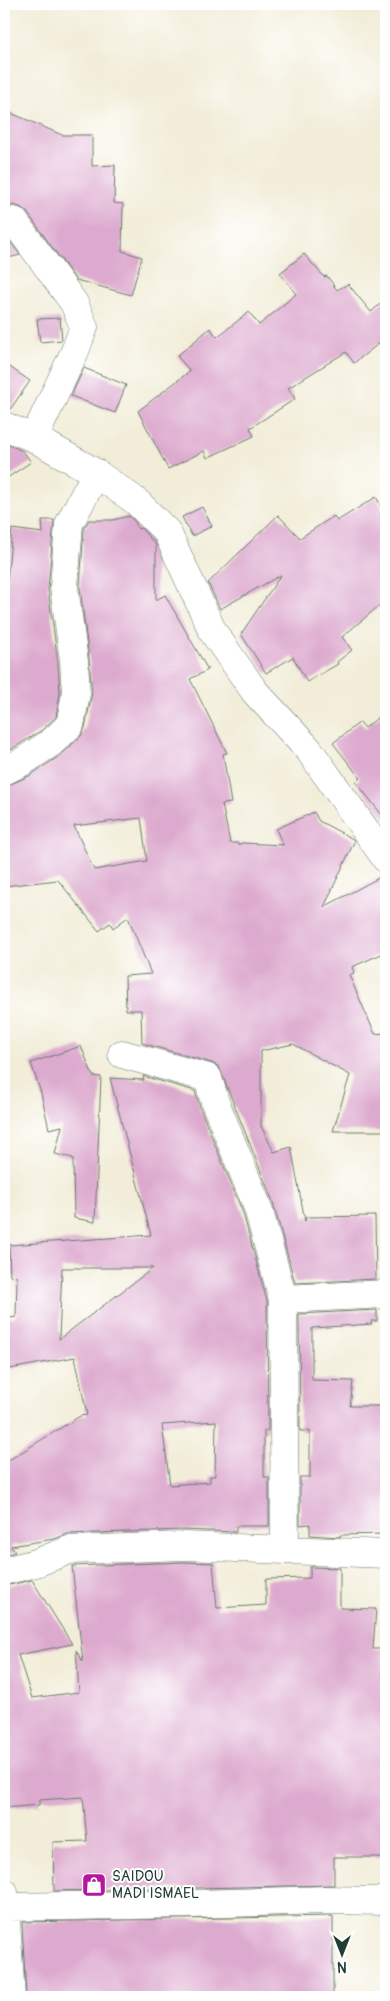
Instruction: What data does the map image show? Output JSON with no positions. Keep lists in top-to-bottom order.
{
  "places": {
    "shop": ["SAIDOU MADI ISMAEL"]
  },
  "north": "bottom"
}
